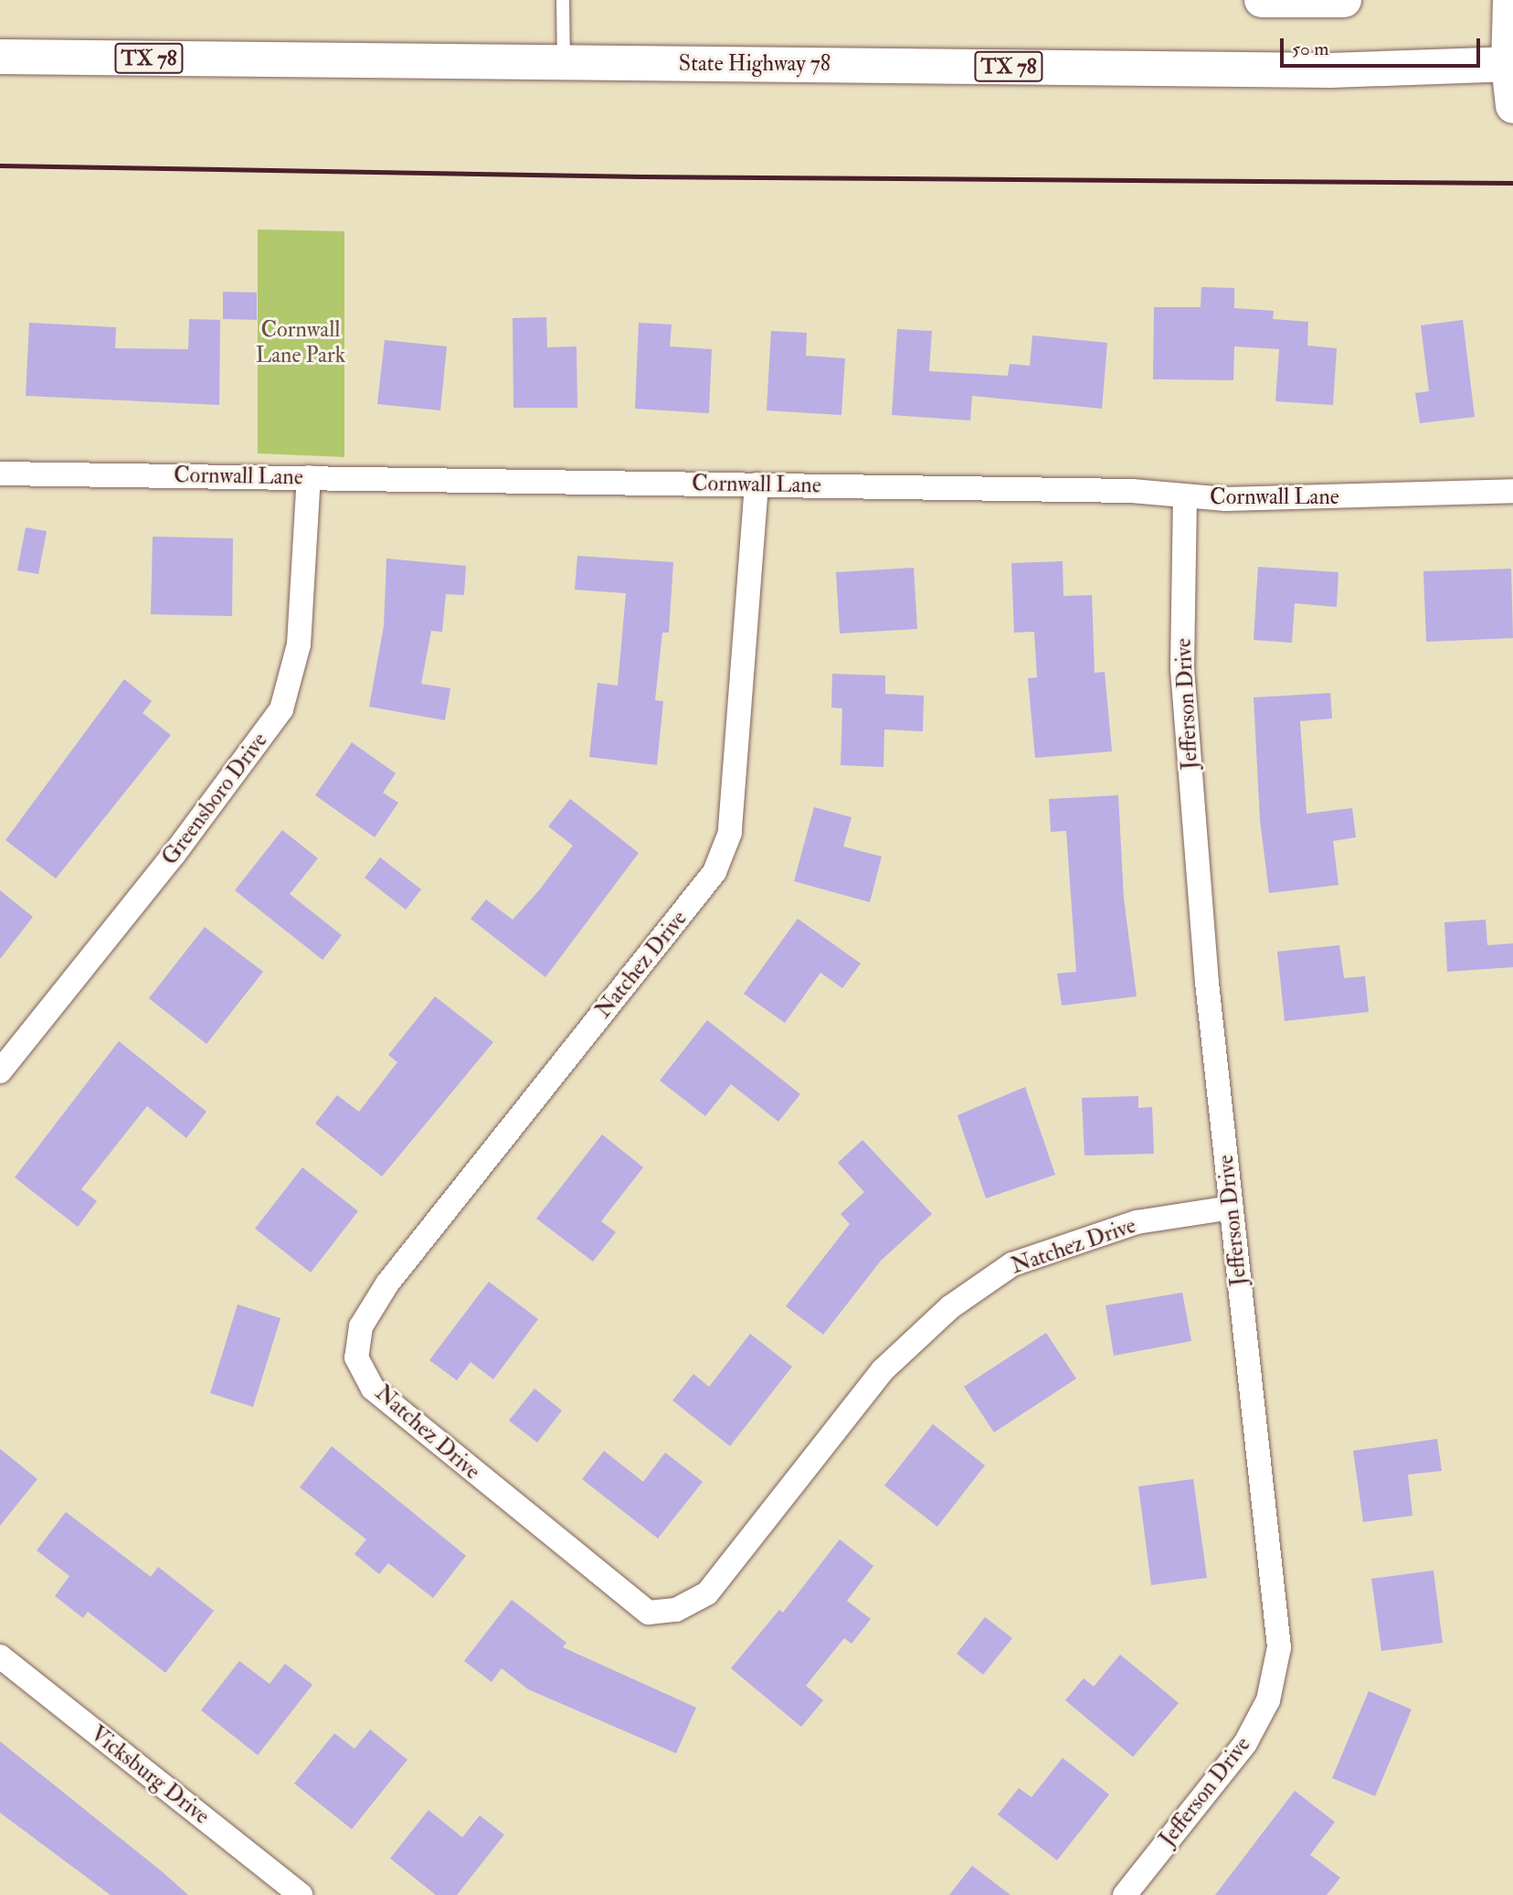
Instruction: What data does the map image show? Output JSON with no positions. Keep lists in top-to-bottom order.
{
  "streets": {
    "main road": ["TX 78", "State Highway 78"],
    "street": [
      "Cornwall Lane",
      "Jefferson Drive",
      "Greensboro Drive",
      "Natchez Drive",
      "Vicksburg Drive"
    ]
  },
  "crossings": [
    ["Cornwall Lane", "Jefferson Drive"],
    ["Cornwall Lane", "Greensboro Drive"],
    ["Cornwall Lane", "Natchez Drive"],
    ["Jefferson Drive", "Natchez Drive"]
  ],
  "parks": ["Cornwall Lane Park"],
  "scale_bar": "50 m"
}
